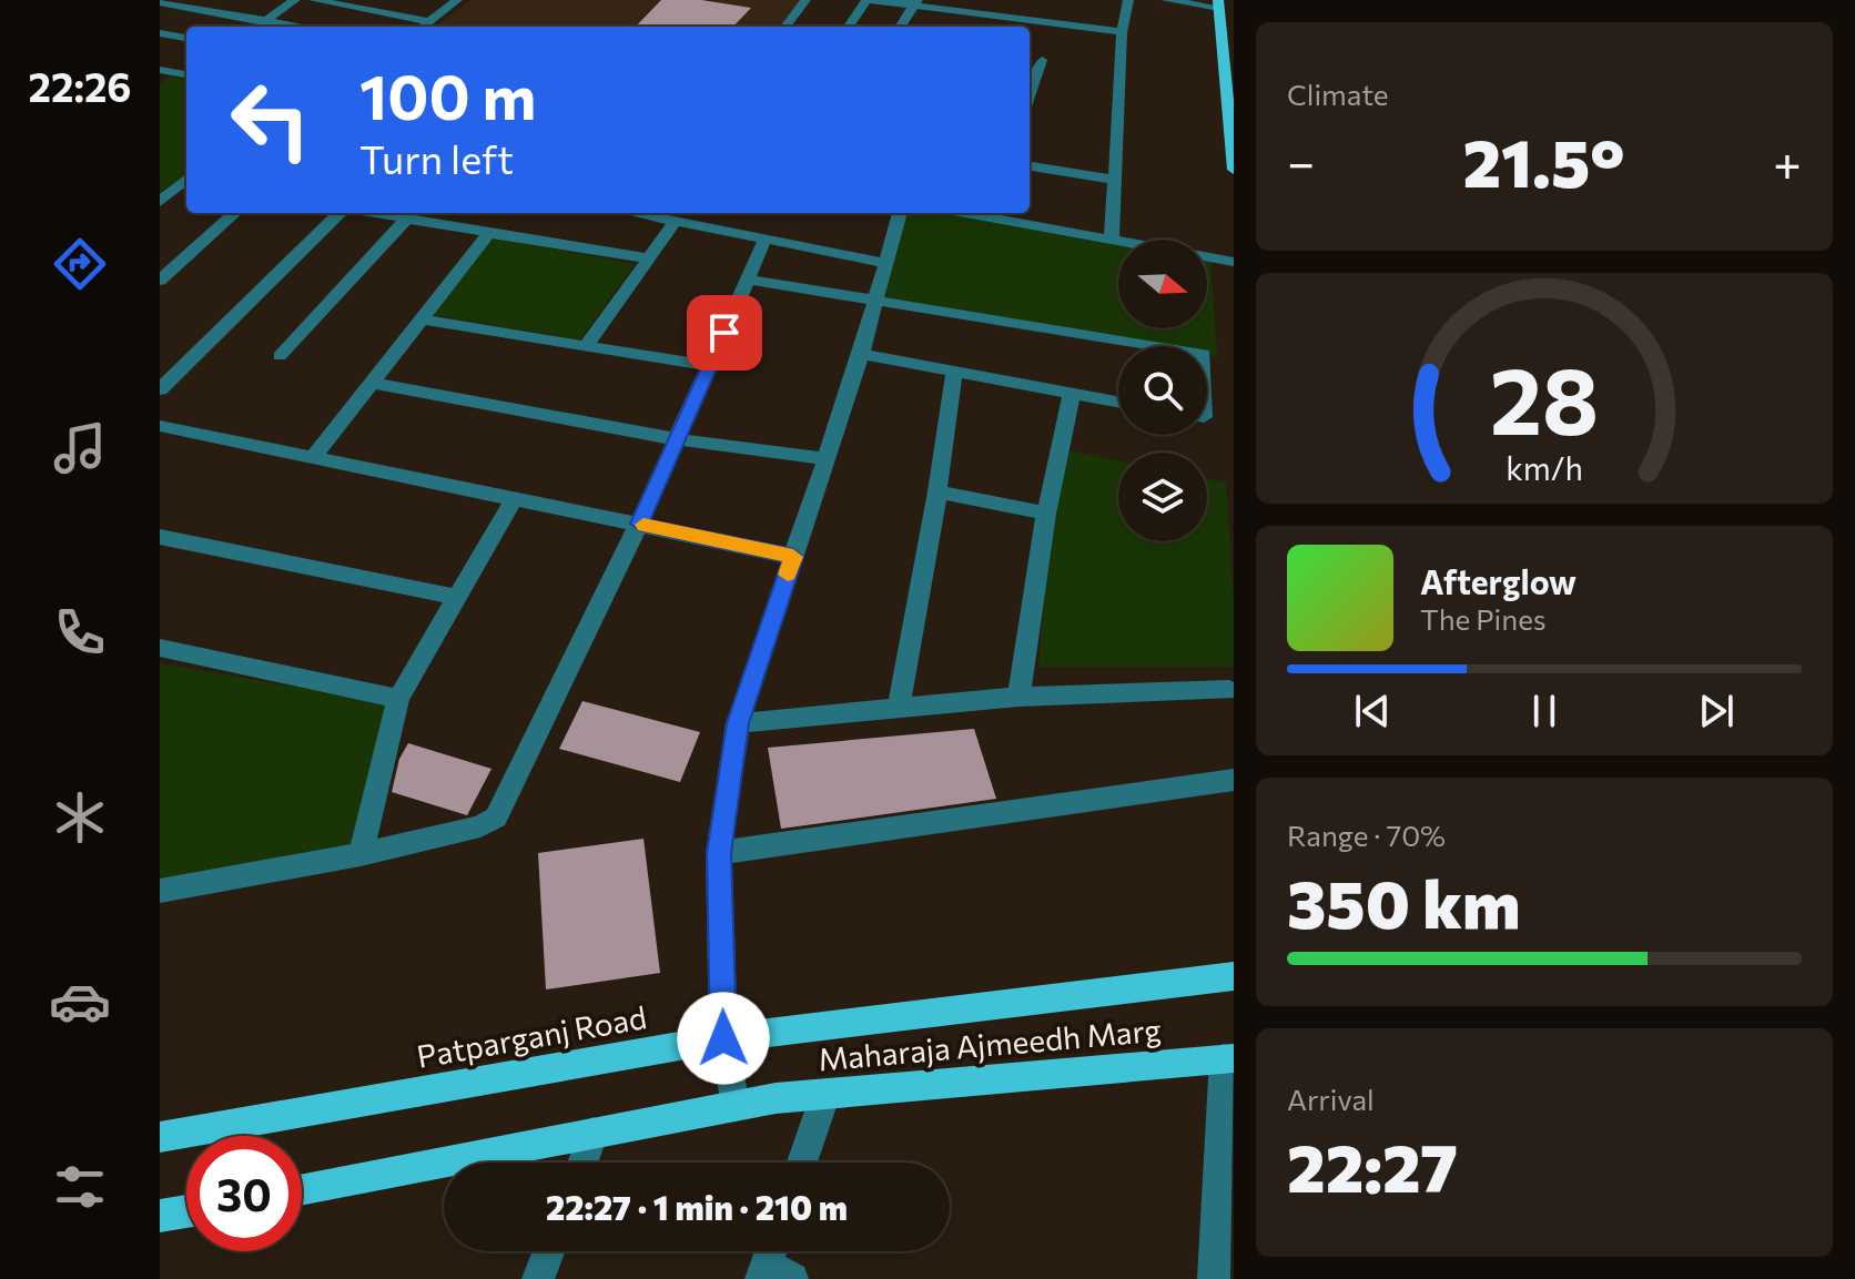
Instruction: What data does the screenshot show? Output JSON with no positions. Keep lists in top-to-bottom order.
{
  "streets": {
    "main road": ["Patparganj Road", "Maharaja Ajmeedh Marg"]
  },
  "north": "right",
  "page": {
    "tabs": "22:26",
    "tile": [
      "Climate",
      ["Range · 70%", "350 km"],
      ["Arrival", "22:27"]
    ],
    "turn": ["100 m", "Turn left"],
    "heat": ["−", "21.5°", "+"],
    "song": ["Afterglow", "The Pines"],
    "limit": "30",
    "trip": "22:27 · 1 min · 210 m",
    "gauge": ["28", "km/h"]
  }
}
